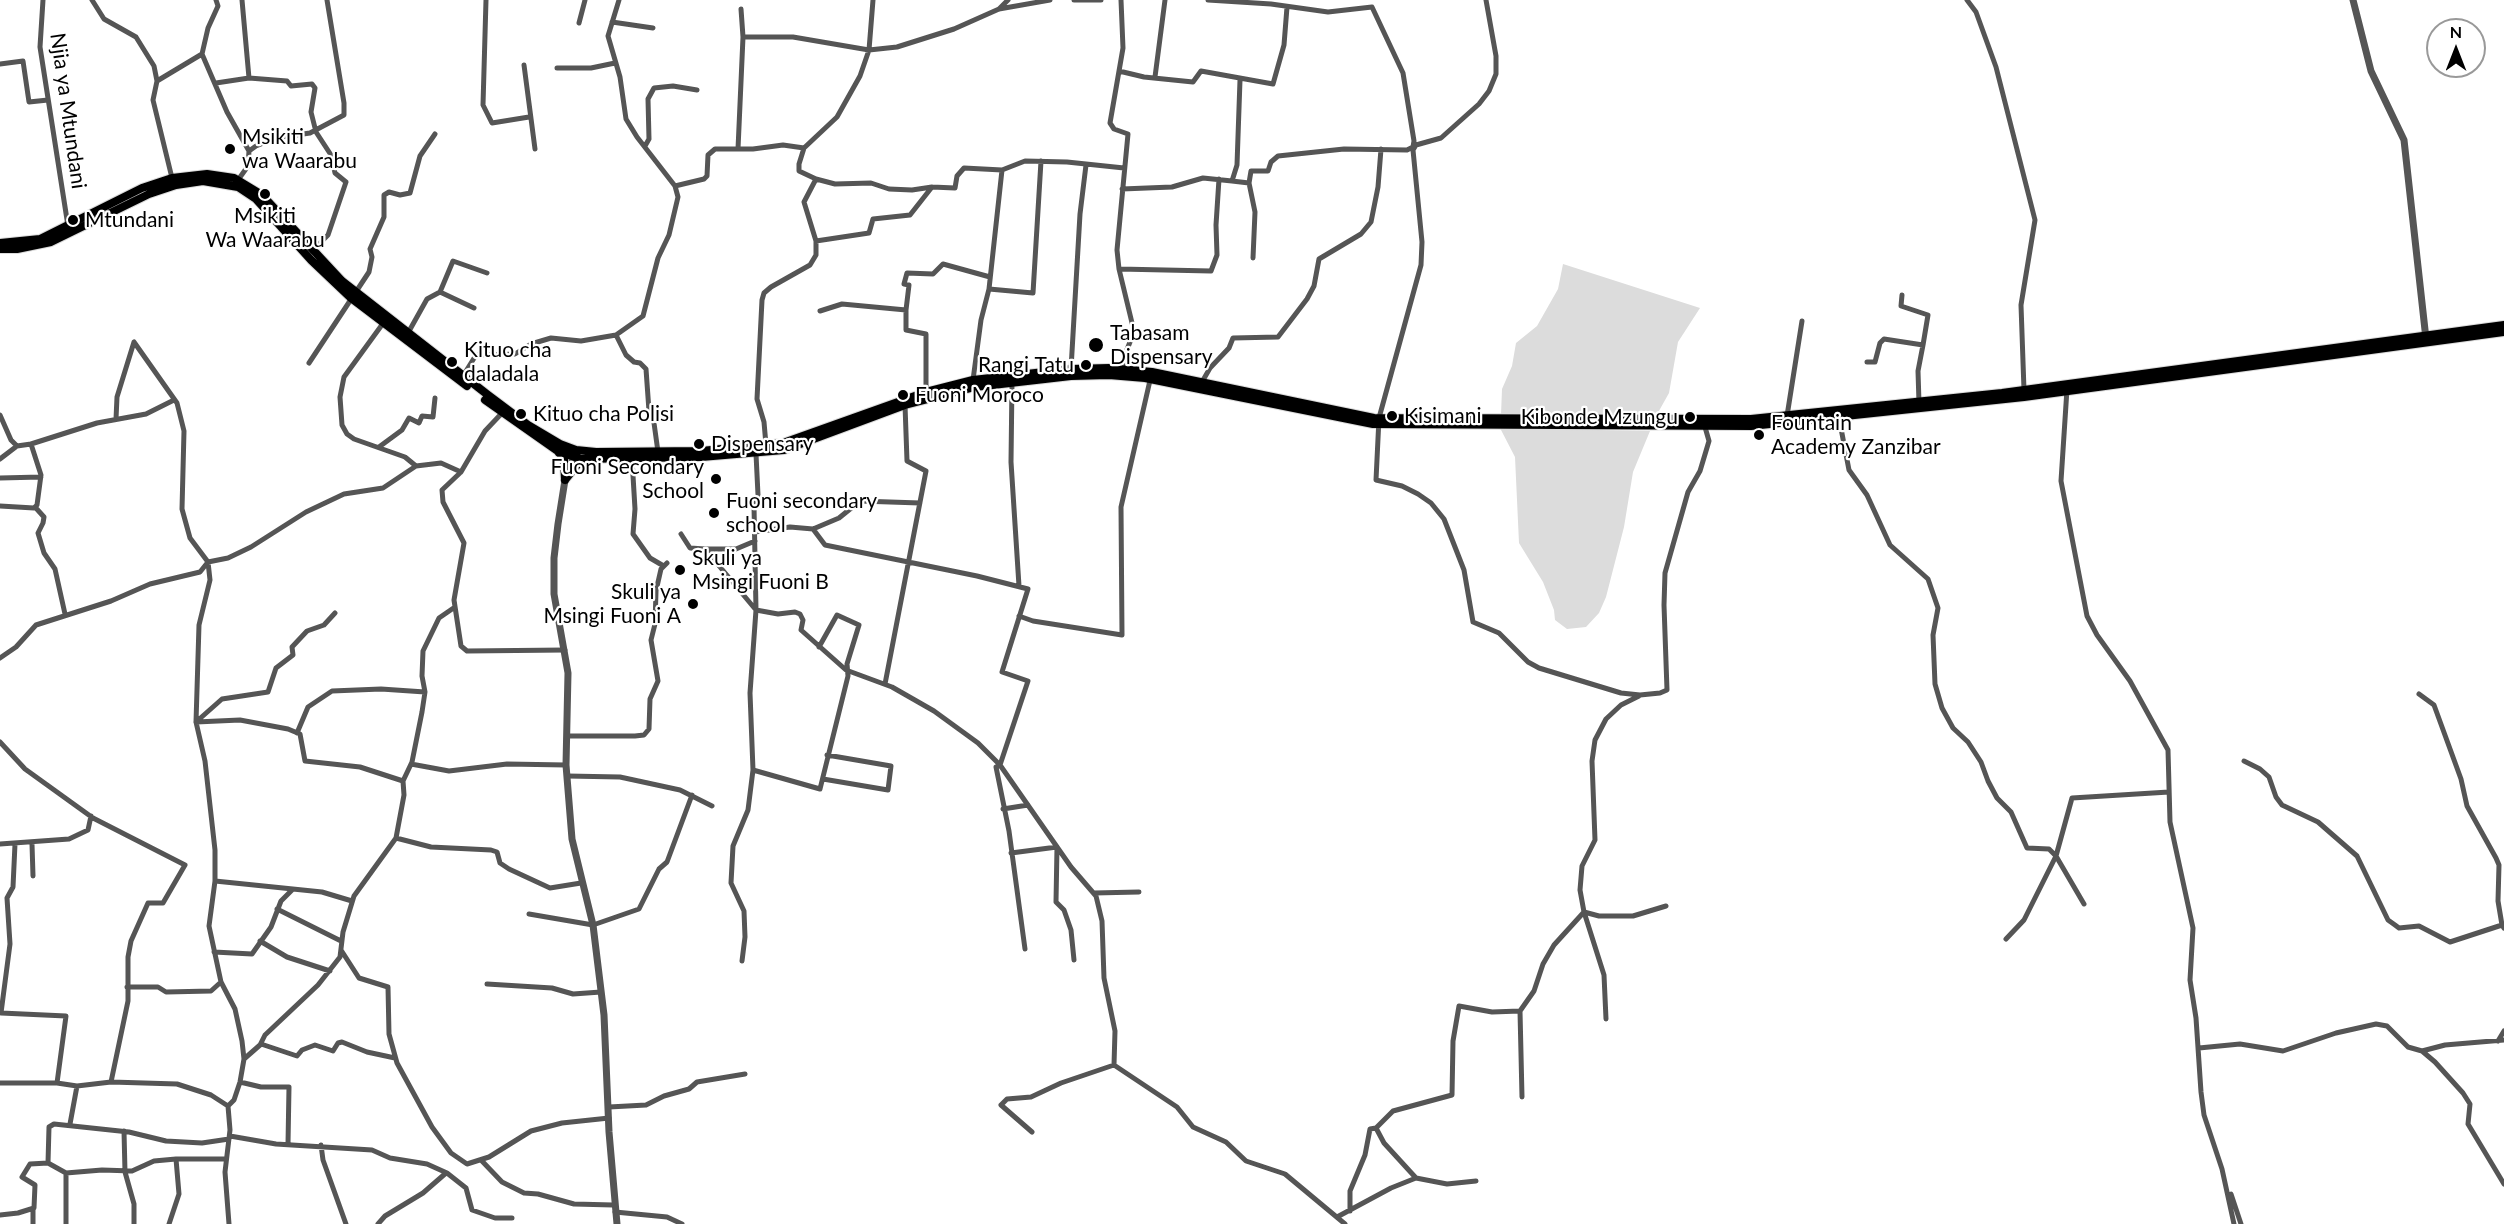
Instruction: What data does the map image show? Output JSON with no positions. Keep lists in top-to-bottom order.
{
  "streets": {
    "street": ["Njia ya Mtundani"]
  },
  "places": [
    "Msikiti wa Waarabu",
    "Msikiti Wa Waarabu",
    "Mtundani",
    "Tabasam Dispensary",
    "Kituo cha daladala",
    "Rangi Tatu",
    "Fuoni Moroco",
    "Kituo cha Polisi",
    "Kisimani",
    "Kibonde Mzungu",
    "Fountain Academy Zanzibar",
    "Dispensary",
    "Fuoni Secondary School",
    "Fuoni secondary school",
    "Skuli ya Msingi Fuoni B",
    "Skuli ya Msingi Fuoni A"
  ],
  "north": "top"
}
